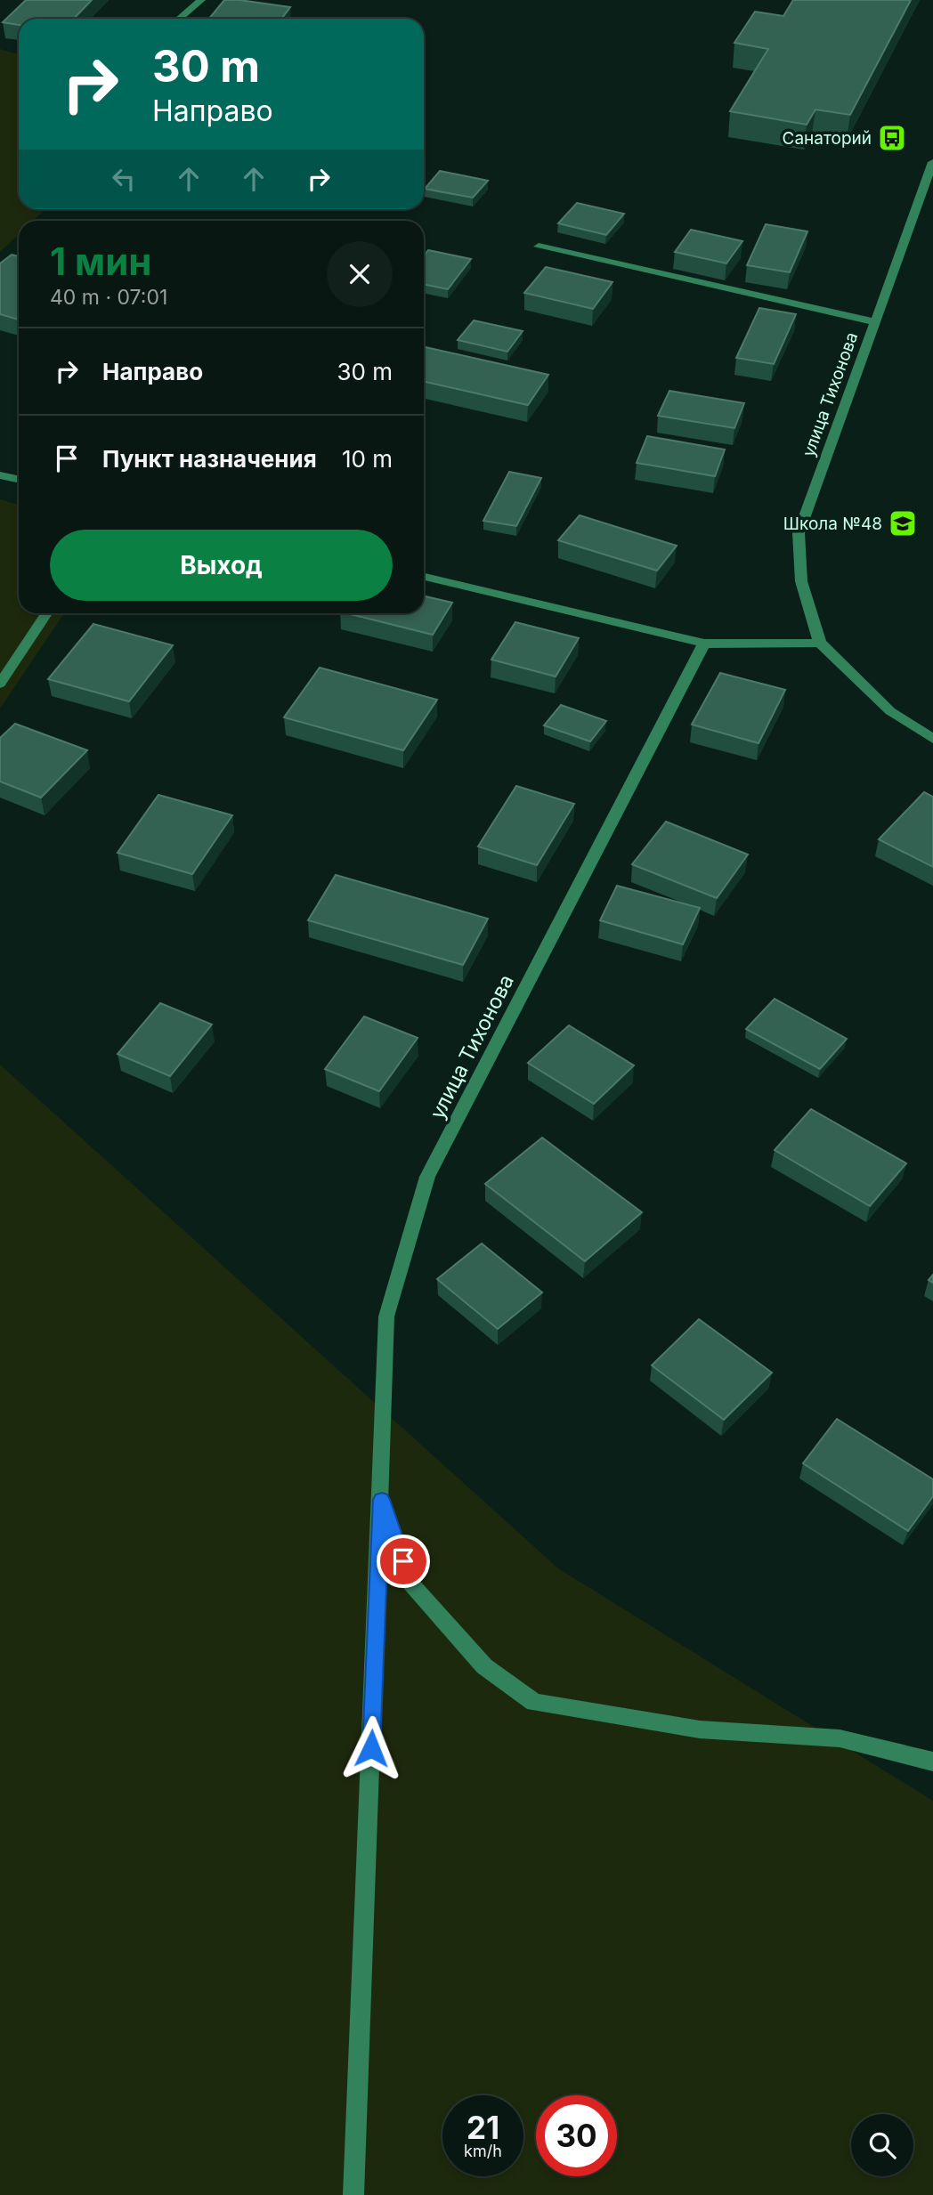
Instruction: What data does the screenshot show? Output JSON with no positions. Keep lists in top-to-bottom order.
{
  "streets": {
    "street": ["улица Тихонова"]
  },
  "places": {
    "bus stop": ["Санаторий"],
    "school or university": ["Школа №48"]
  },
  "page": {
    "turn": ["30 m", "Направо"],
    "heading": ["1 мин", "40 m · 07:01"],
    "list": [
      {
        "name": "Направо",
        "value": "30 m"
      },
      {
        "name": "Пункт назначения",
        "value": "10 m"
      }
    ],
    "buttons": "Выход",
    "speed": "21 km/h",
    "limit": "30"
  }
}
